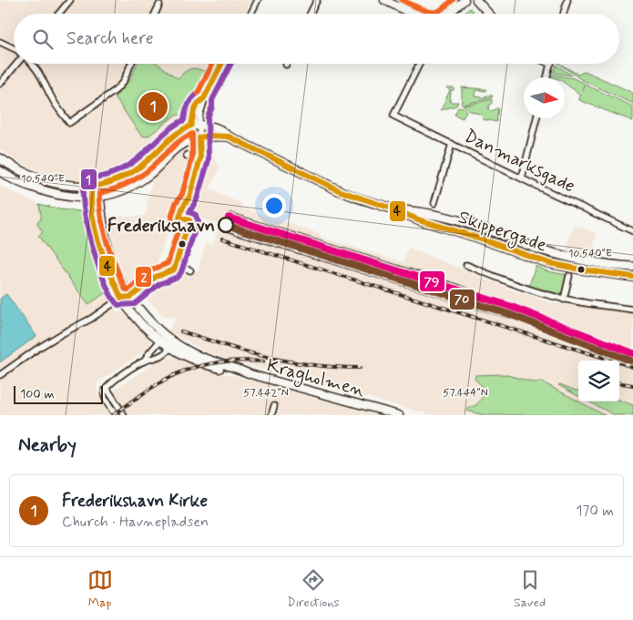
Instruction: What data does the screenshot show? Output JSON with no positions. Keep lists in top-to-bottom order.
{
  "streets": {
    "main road": ["Skippergade"],
    "street": ["Danmarksgade", "Kragholmen"]
  },
  "places": ["Frederikshavn"],
  "lines": [
    "transit line 2",
    "transit line 4",
    "transit line 1",
    "transit line 79",
    "transit line 70"
  ],
  "scale_bar": "100 m",
  "north": "right",
  "page": {
    "search": "Search here",
    "pins": "1",
    "scale": "100 m",
    "heading": "Nearby",
    "list": [
      {
        "mark": "1",
        "name": "Frederikshavn Kirke",
        "note": "Church · Havnepladsen",
        "value": "170 m"
      }
    ],
    "nav": ["Map", "Directions", "Saved"]
  },
  "coordinates": ["10.540°E", "57.442°N", "57.444°N"]
}
